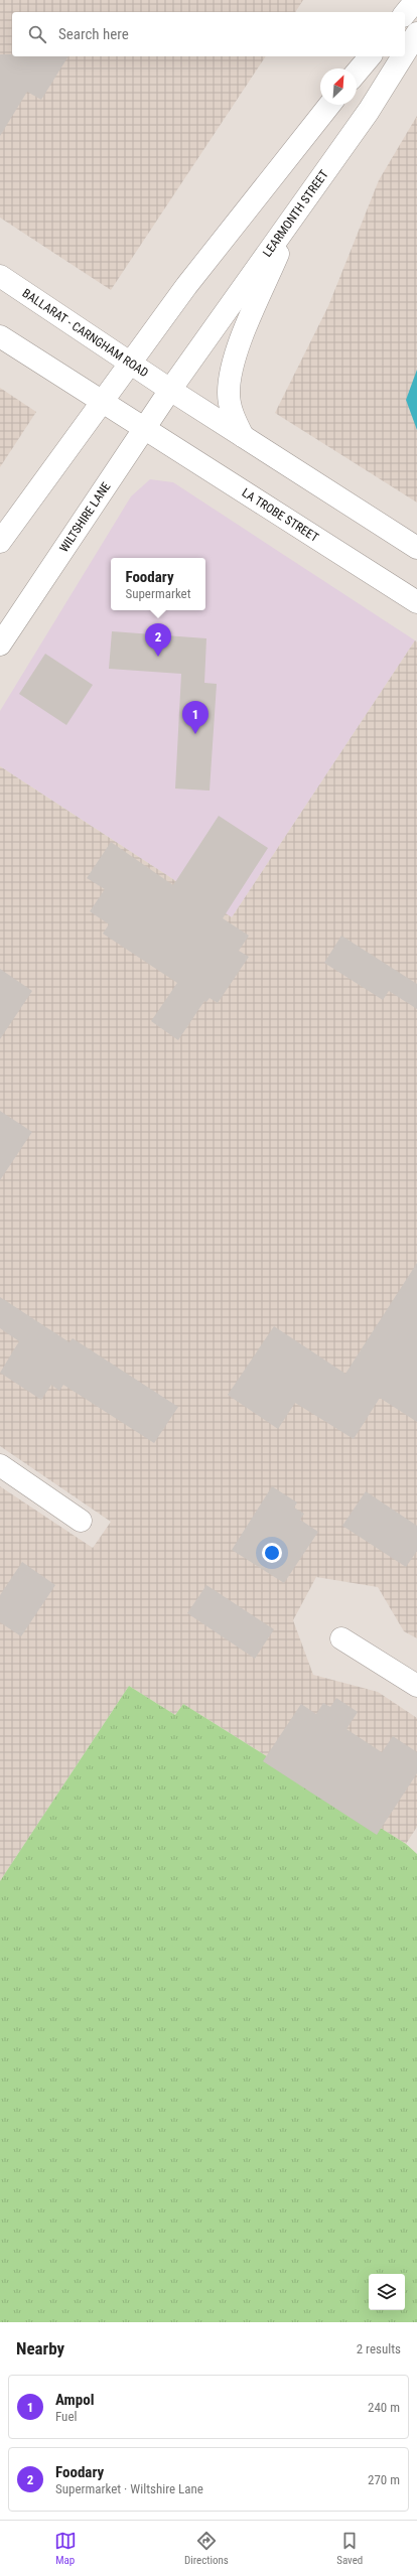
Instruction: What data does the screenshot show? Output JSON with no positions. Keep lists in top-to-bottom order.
{
  "streets": {
    "main road": [
      "LEARMONTH STREET",
      "BALLARAT - CARNGHAM ROAD",
      "LA TROBE STREET",
      "WILTSHIRE LANE"
    ]
  },
  "crossings": [
    ["LEARMONTH STREET", "BALLARAT - CARNGHAM ROAD"],
    ["LEARMONTH STREET", "WILTSHIRE LANE"],
    ["BALLARAT - CARNGHAM ROAD", "WILTSHIRE LANE"],
    ["LA TROBE STREET", "WILTSHIRE LANE"]
  ],
  "north": "top right",
  "page": {
    "search": "Search here",
    "popup": ["Foodary", "Supermarket"],
    "pins": ["2", "1"],
    "heading": ["Nearby", "2 results"],
    "list": [
      {
        "mark": "1",
        "name": "Ampol",
        "note": "Fuel",
        "value": "240 m"
      },
      {
        "mark": "2",
        "name": "Foodary",
        "note": "Supermarket · Wiltshire Lane",
        "value": "270 m"
      }
    ],
    "nav": ["Map", "Directions", "Saved"]
  }
}
